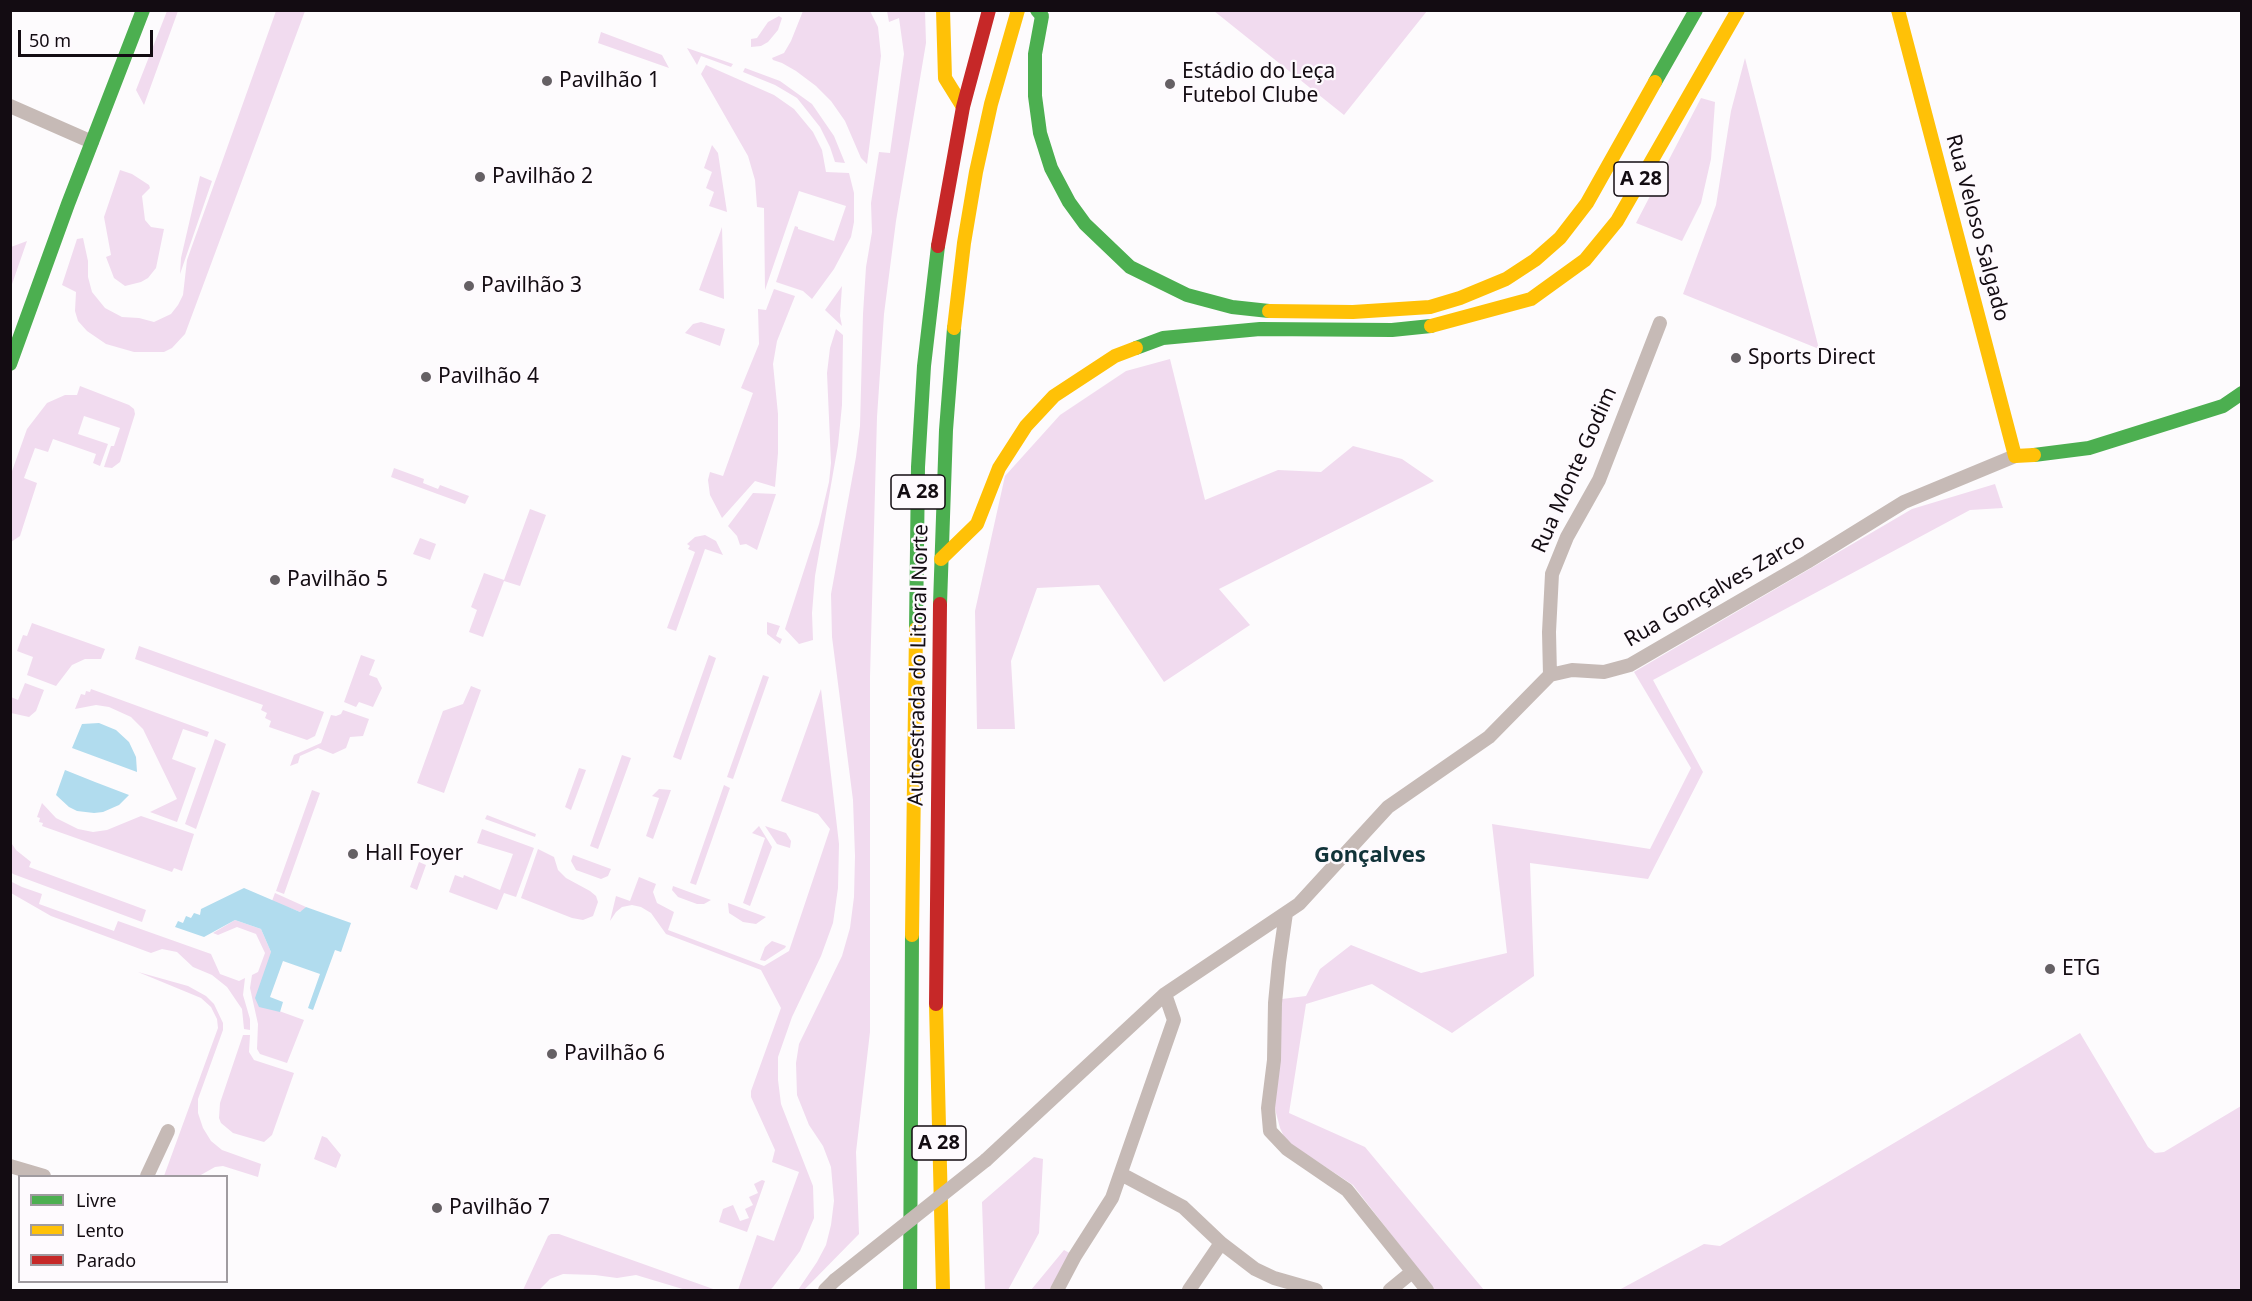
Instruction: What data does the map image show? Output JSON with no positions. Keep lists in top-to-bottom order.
{
  "streets": {
    "main road": [
      "A 28",
      "Rua Veloso Salgado",
      "Rua Gonçalves Zarco",
      "Autoestrada do Litoral Norte"
    ],
    "street": ["Rua Monte Godim"]
  },
  "crossings": [
    ["Rua Veloso Salgado", "Rua Gonçalves Zarco"],
    ["Rua Monte Godim", "Rua Gonçalves Zarco"]
  ],
  "districts": ["Gonçalves"],
  "places": [
    "Pavilhão 1",
    "Estádio do Leça Futebol Clube",
    "Pavilhão 2",
    "Pavilhão 3",
    "Sports Direct",
    "Pavilhão 4",
    "Pavilhão 5",
    "Hall Foyer",
    "ETG",
    "Pavilhão 6",
    "Pavilhão 7"
  ],
  "legend": ["Livre", "Lento", "Parado"],
  "scale_bar": "50 m"
}
